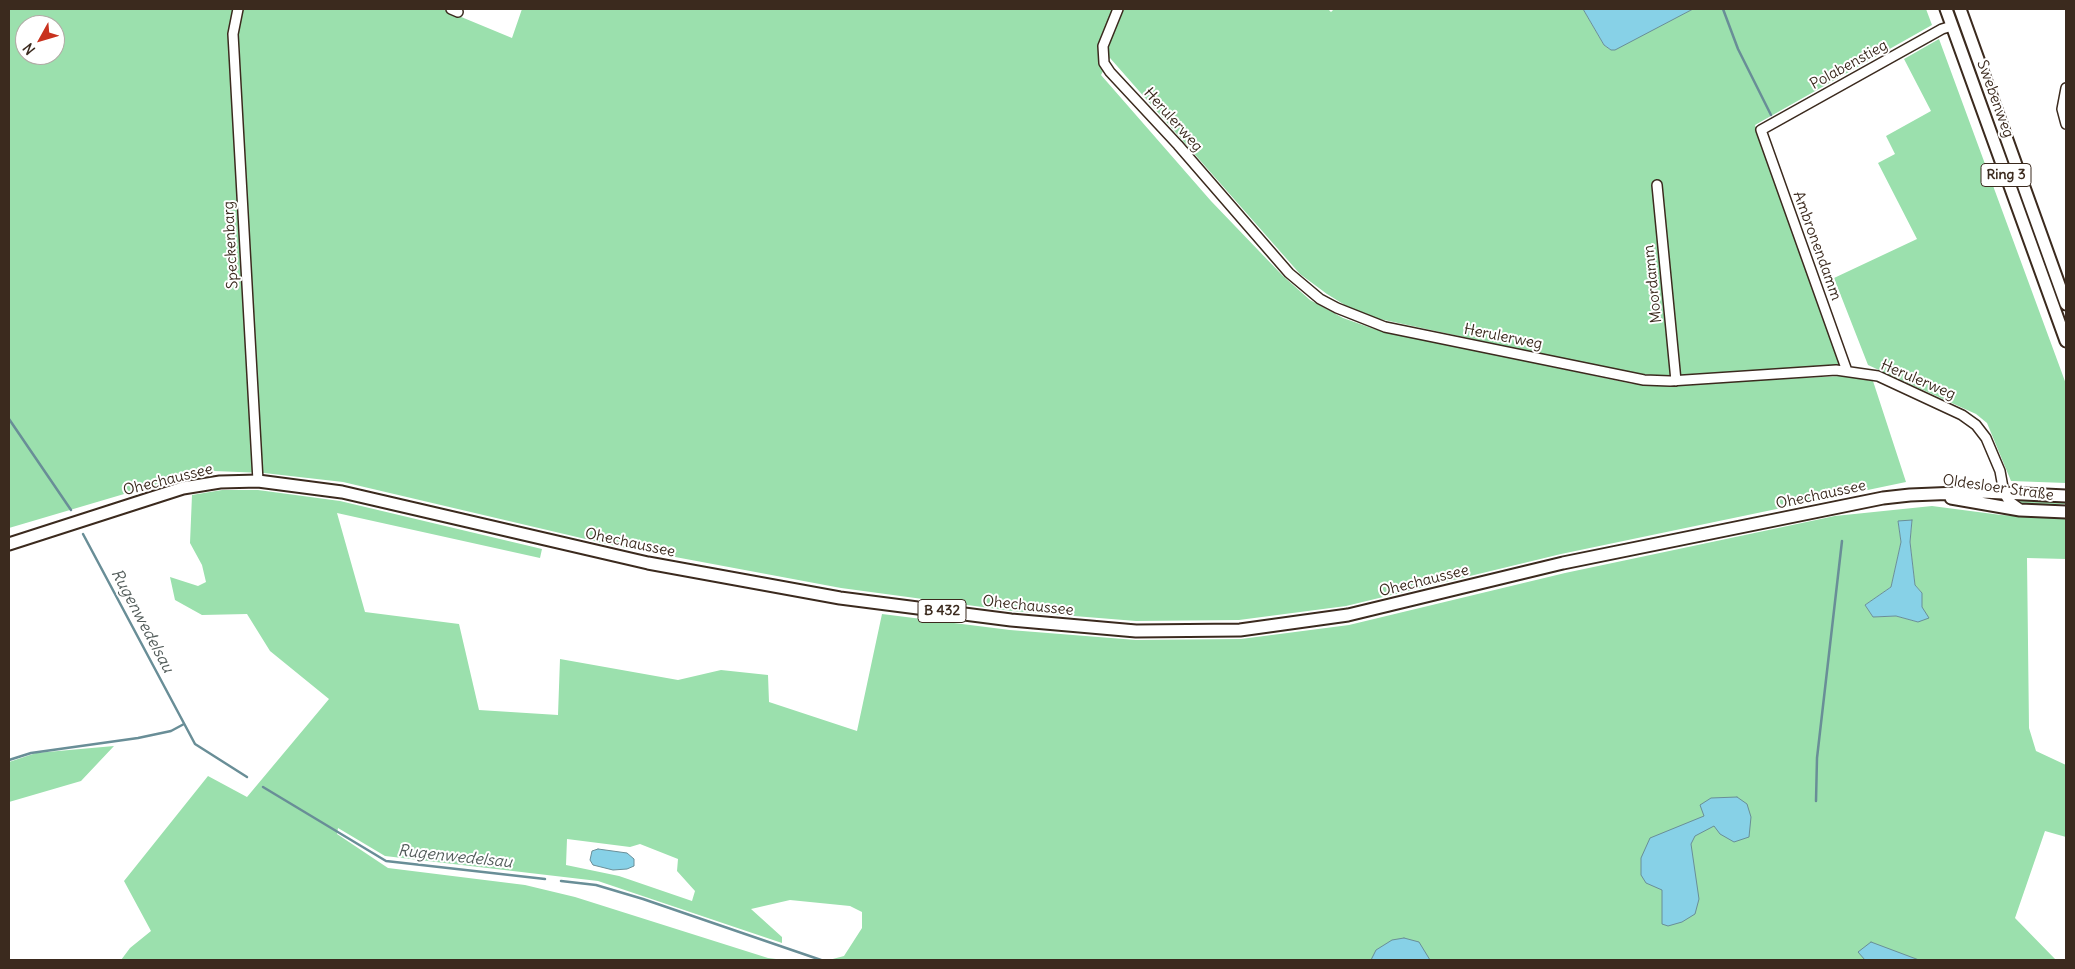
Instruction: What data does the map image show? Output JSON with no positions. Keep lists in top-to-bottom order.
{
  "streets": {
    "main road": [
      "Swebenweg",
      "Ring 3",
      "Ohechaussee",
      "Oldesloer Straße",
      "B 432"
    ],
    "street": [
      "Polabenstieg",
      "Herulerweg",
      "Speckenbarg",
      "Ambronendamm",
      "Moordamm"
    ]
  },
  "crossings": [
    ["Polabenstieg", "Swebenweg"],
    ["Polabenstieg", "Ambronendamm"],
    ["Herulerweg", "Ambronendamm"],
    ["Herulerweg", "Moordamm"],
    ["Herulerweg", "Oldesloer Straße"],
    ["Speckenbarg", "Ohechaussee"],
    ["Ohechaussee", "Oldesloer Straße"]
  ],
  "water": ["Rugenwedelsau"],
  "north": "bottom left"
}
